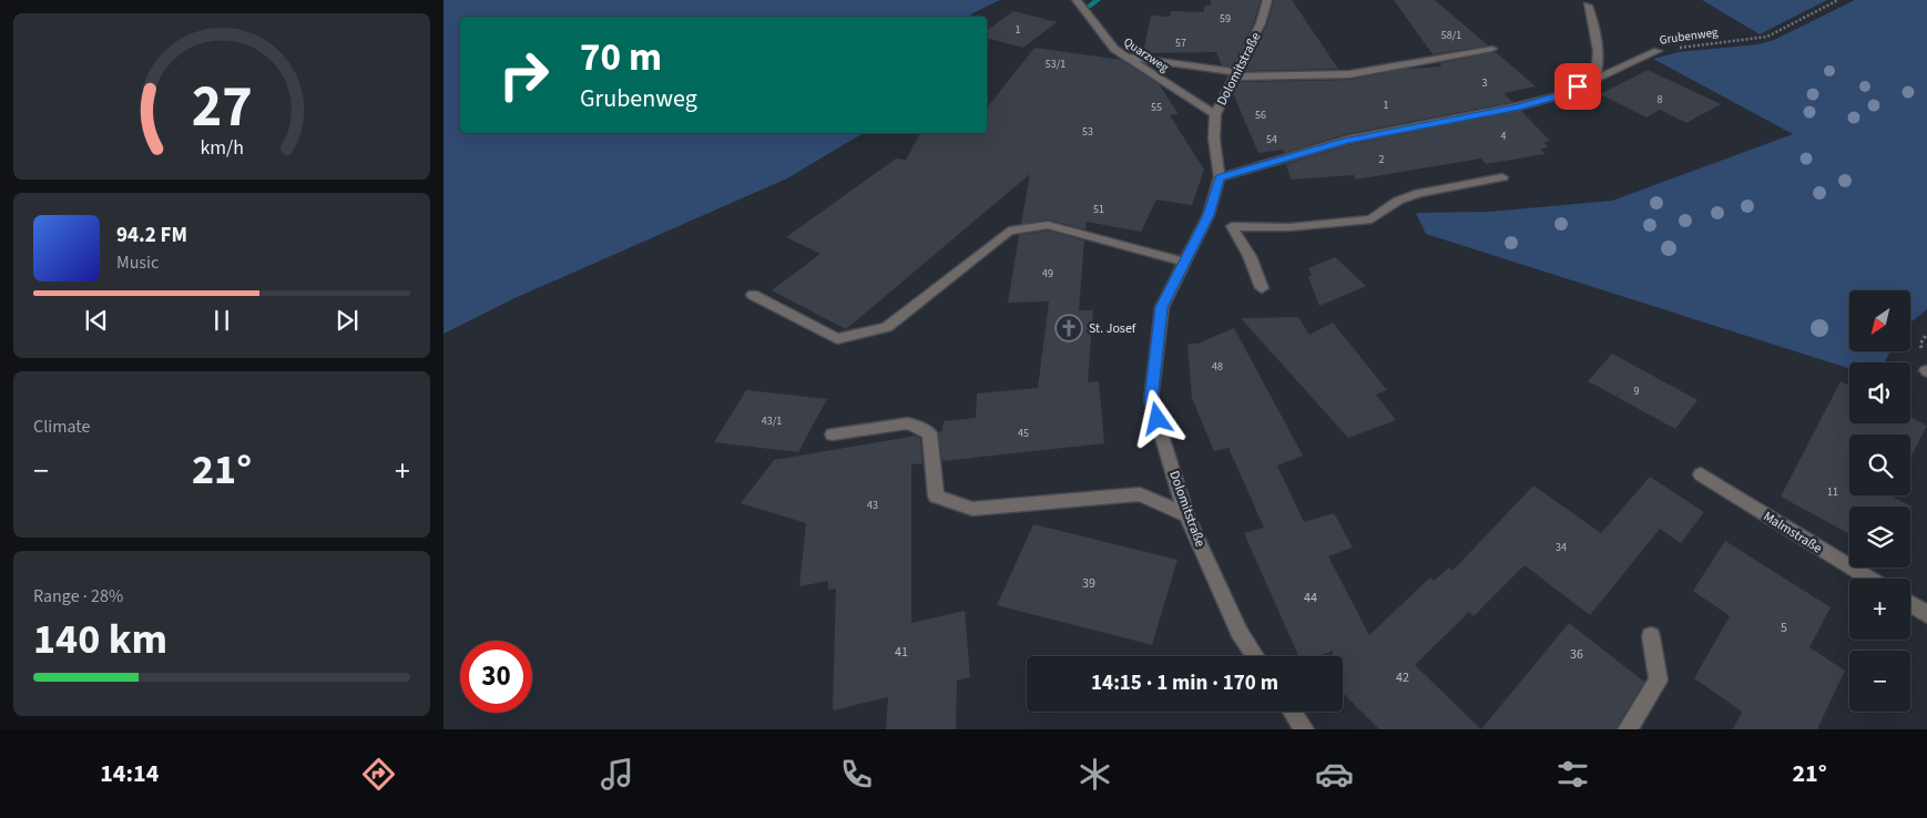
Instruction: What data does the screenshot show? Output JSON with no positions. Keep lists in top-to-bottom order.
{
  "streets": {
    "street": [
      "Grubenweg",
      "Quarzweg",
      "Dolomitstraße",
      "Malmstraße"
    ]
  },
  "crossings": [
    ["Grubenweg", "Dolomitstraße"],
    ["Quarzweg", "Dolomitstraße"]
  ],
  "places": {
    "church": ["St. Josef"]
  },
  "house_numbers": [
    "59",
    "1",
    "58/1",
    "57",
    "53/1",
    "3",
    "8",
    "1",
    "55",
    "56",
    "53",
    "4",
    "54",
    "2",
    "51",
    "49",
    "48",
    "9",
    "43/1",
    "45",
    "11",
    "43",
    "34",
    "39",
    "44",
    "5",
    "41",
    "36",
    "42"
  ],
  "north": "bottom left",
  "page": {
    "turn": ["70 m", "Grubenweg"],
    "song": ["94.2 FM", "Music"],
    "map_buttons": ["+", "−"],
    "tile": [
      "Climate",
      ["Range · 28%", "140 km"]
    ],
    "heat": ["−", "21°", "+"],
    "limit": "30",
    "trip": "14:15 · 1 min · 170 m",
    "tabs": ["14:14", "21°"],
    "gauge": ["27", "km/h"]
  }
}
